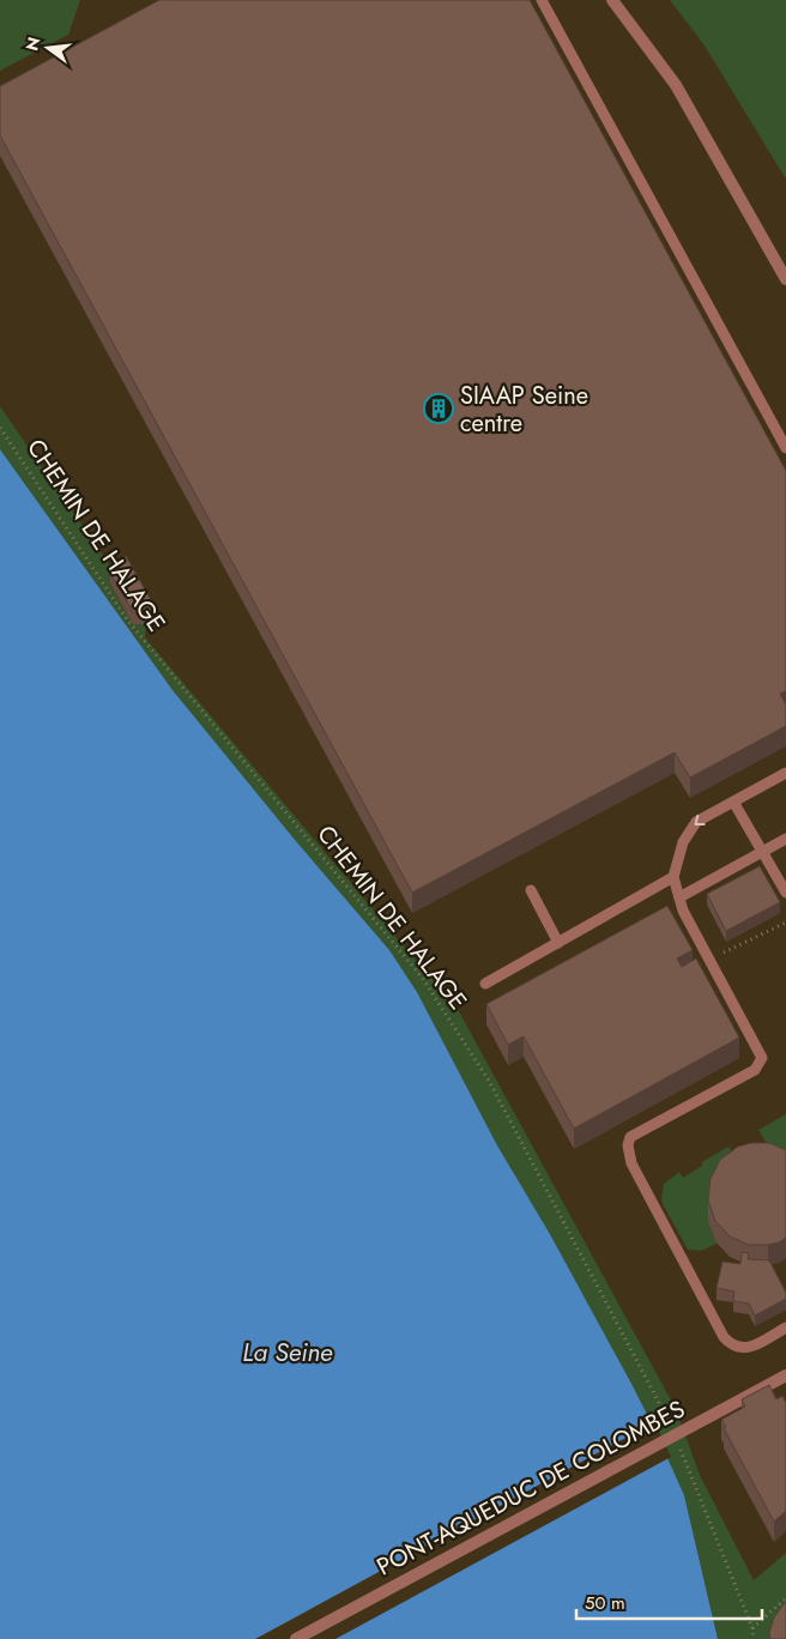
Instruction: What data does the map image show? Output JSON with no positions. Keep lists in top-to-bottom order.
{
  "streets": {
    "street": ["PONT-AQUEDUC DE COLOMBES"],
    "path": ["CHEMIN DE HALAGE"]
  },
  "water": ["La Seine"],
  "places": {
    "building": ["SIAAP Seine centre"]
  },
  "scale_bar": "50 m",
  "north": "left"
}
